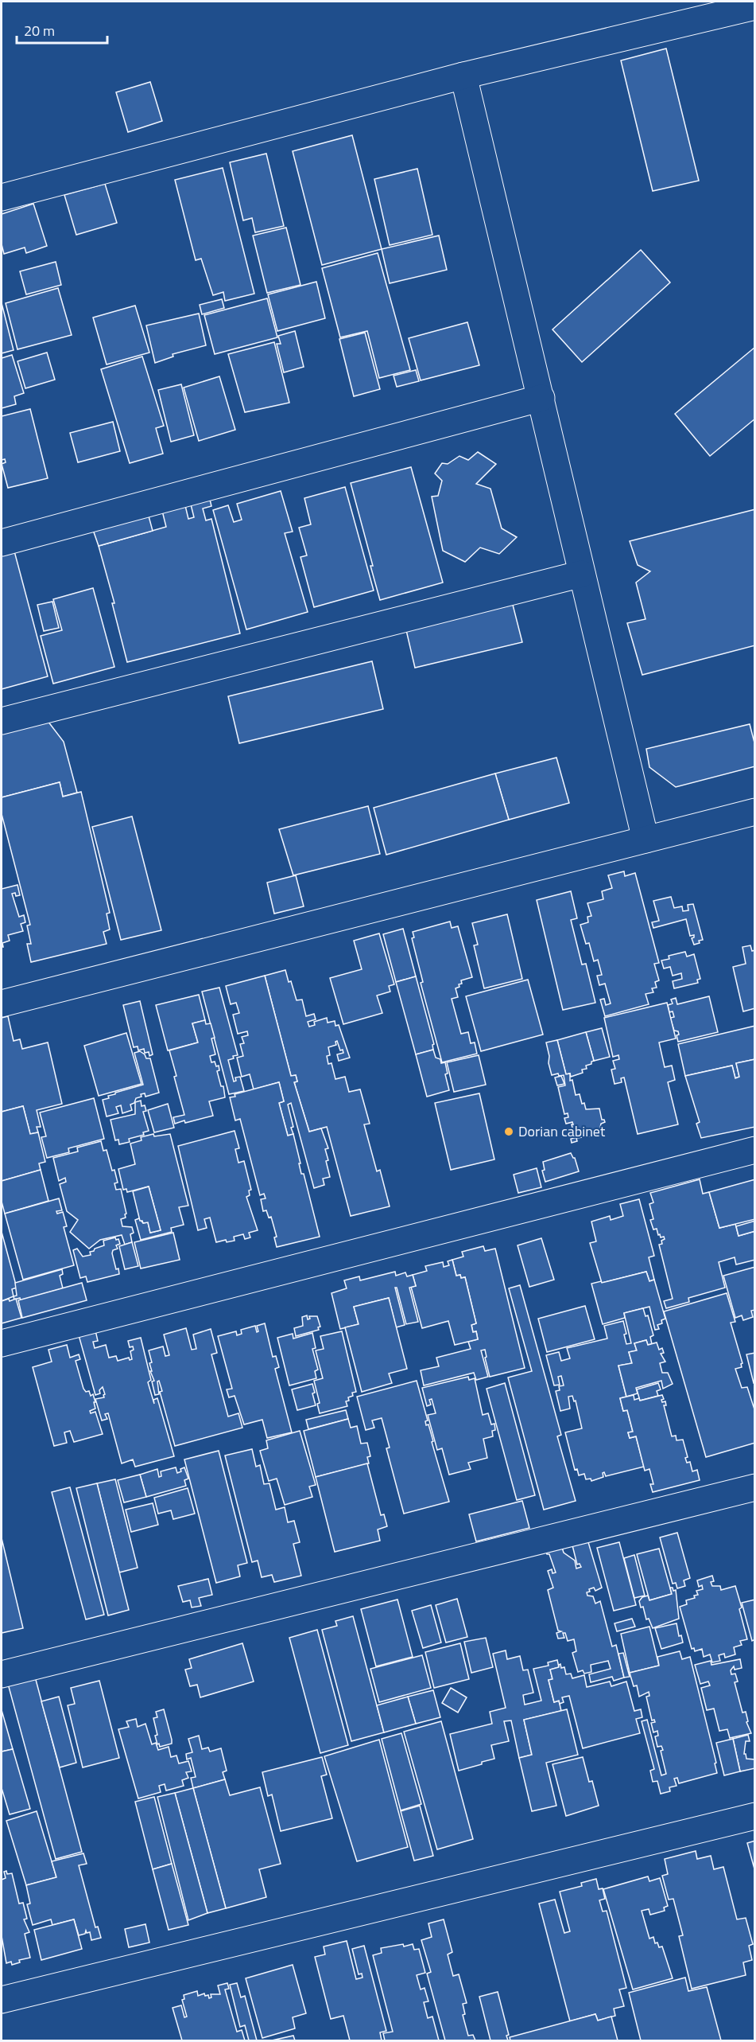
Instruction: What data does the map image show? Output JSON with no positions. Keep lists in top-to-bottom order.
{
  "places": ["Dorian cabinet"],
  "scale_bar": "20 m"
}
